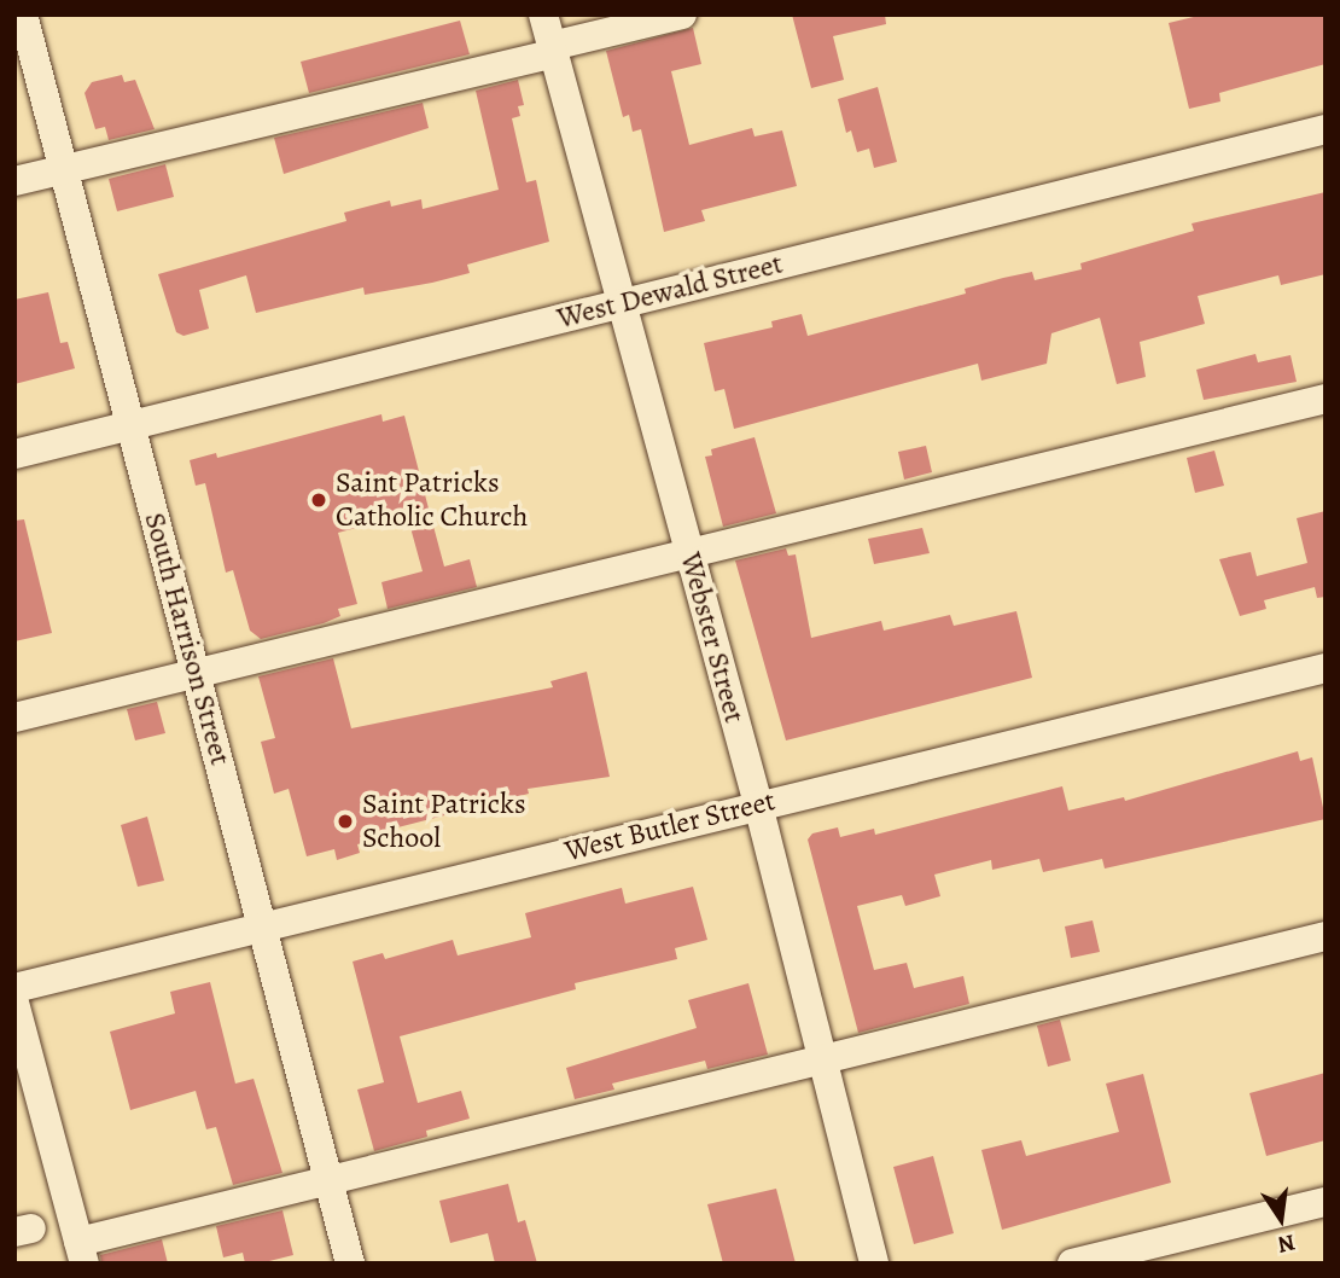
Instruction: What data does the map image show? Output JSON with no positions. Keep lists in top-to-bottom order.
{
  "streets": {
    "street": [
      "West Dewald Street",
      "Webster Street",
      "South Harrison Street",
      "West Butler Street"
    ]
  },
  "crossings": [
    ["West Dewald Street", "Webster Street"],
    ["West Dewald Street", "South Harrison Street"],
    ["Webster Street", "West Butler Street"],
    ["South Harrison Street", "West Butler Street"]
  ],
  "places": ["Saint Patricks Catholic Church", "Saint Patricks School"],
  "north": "bottom"
}
